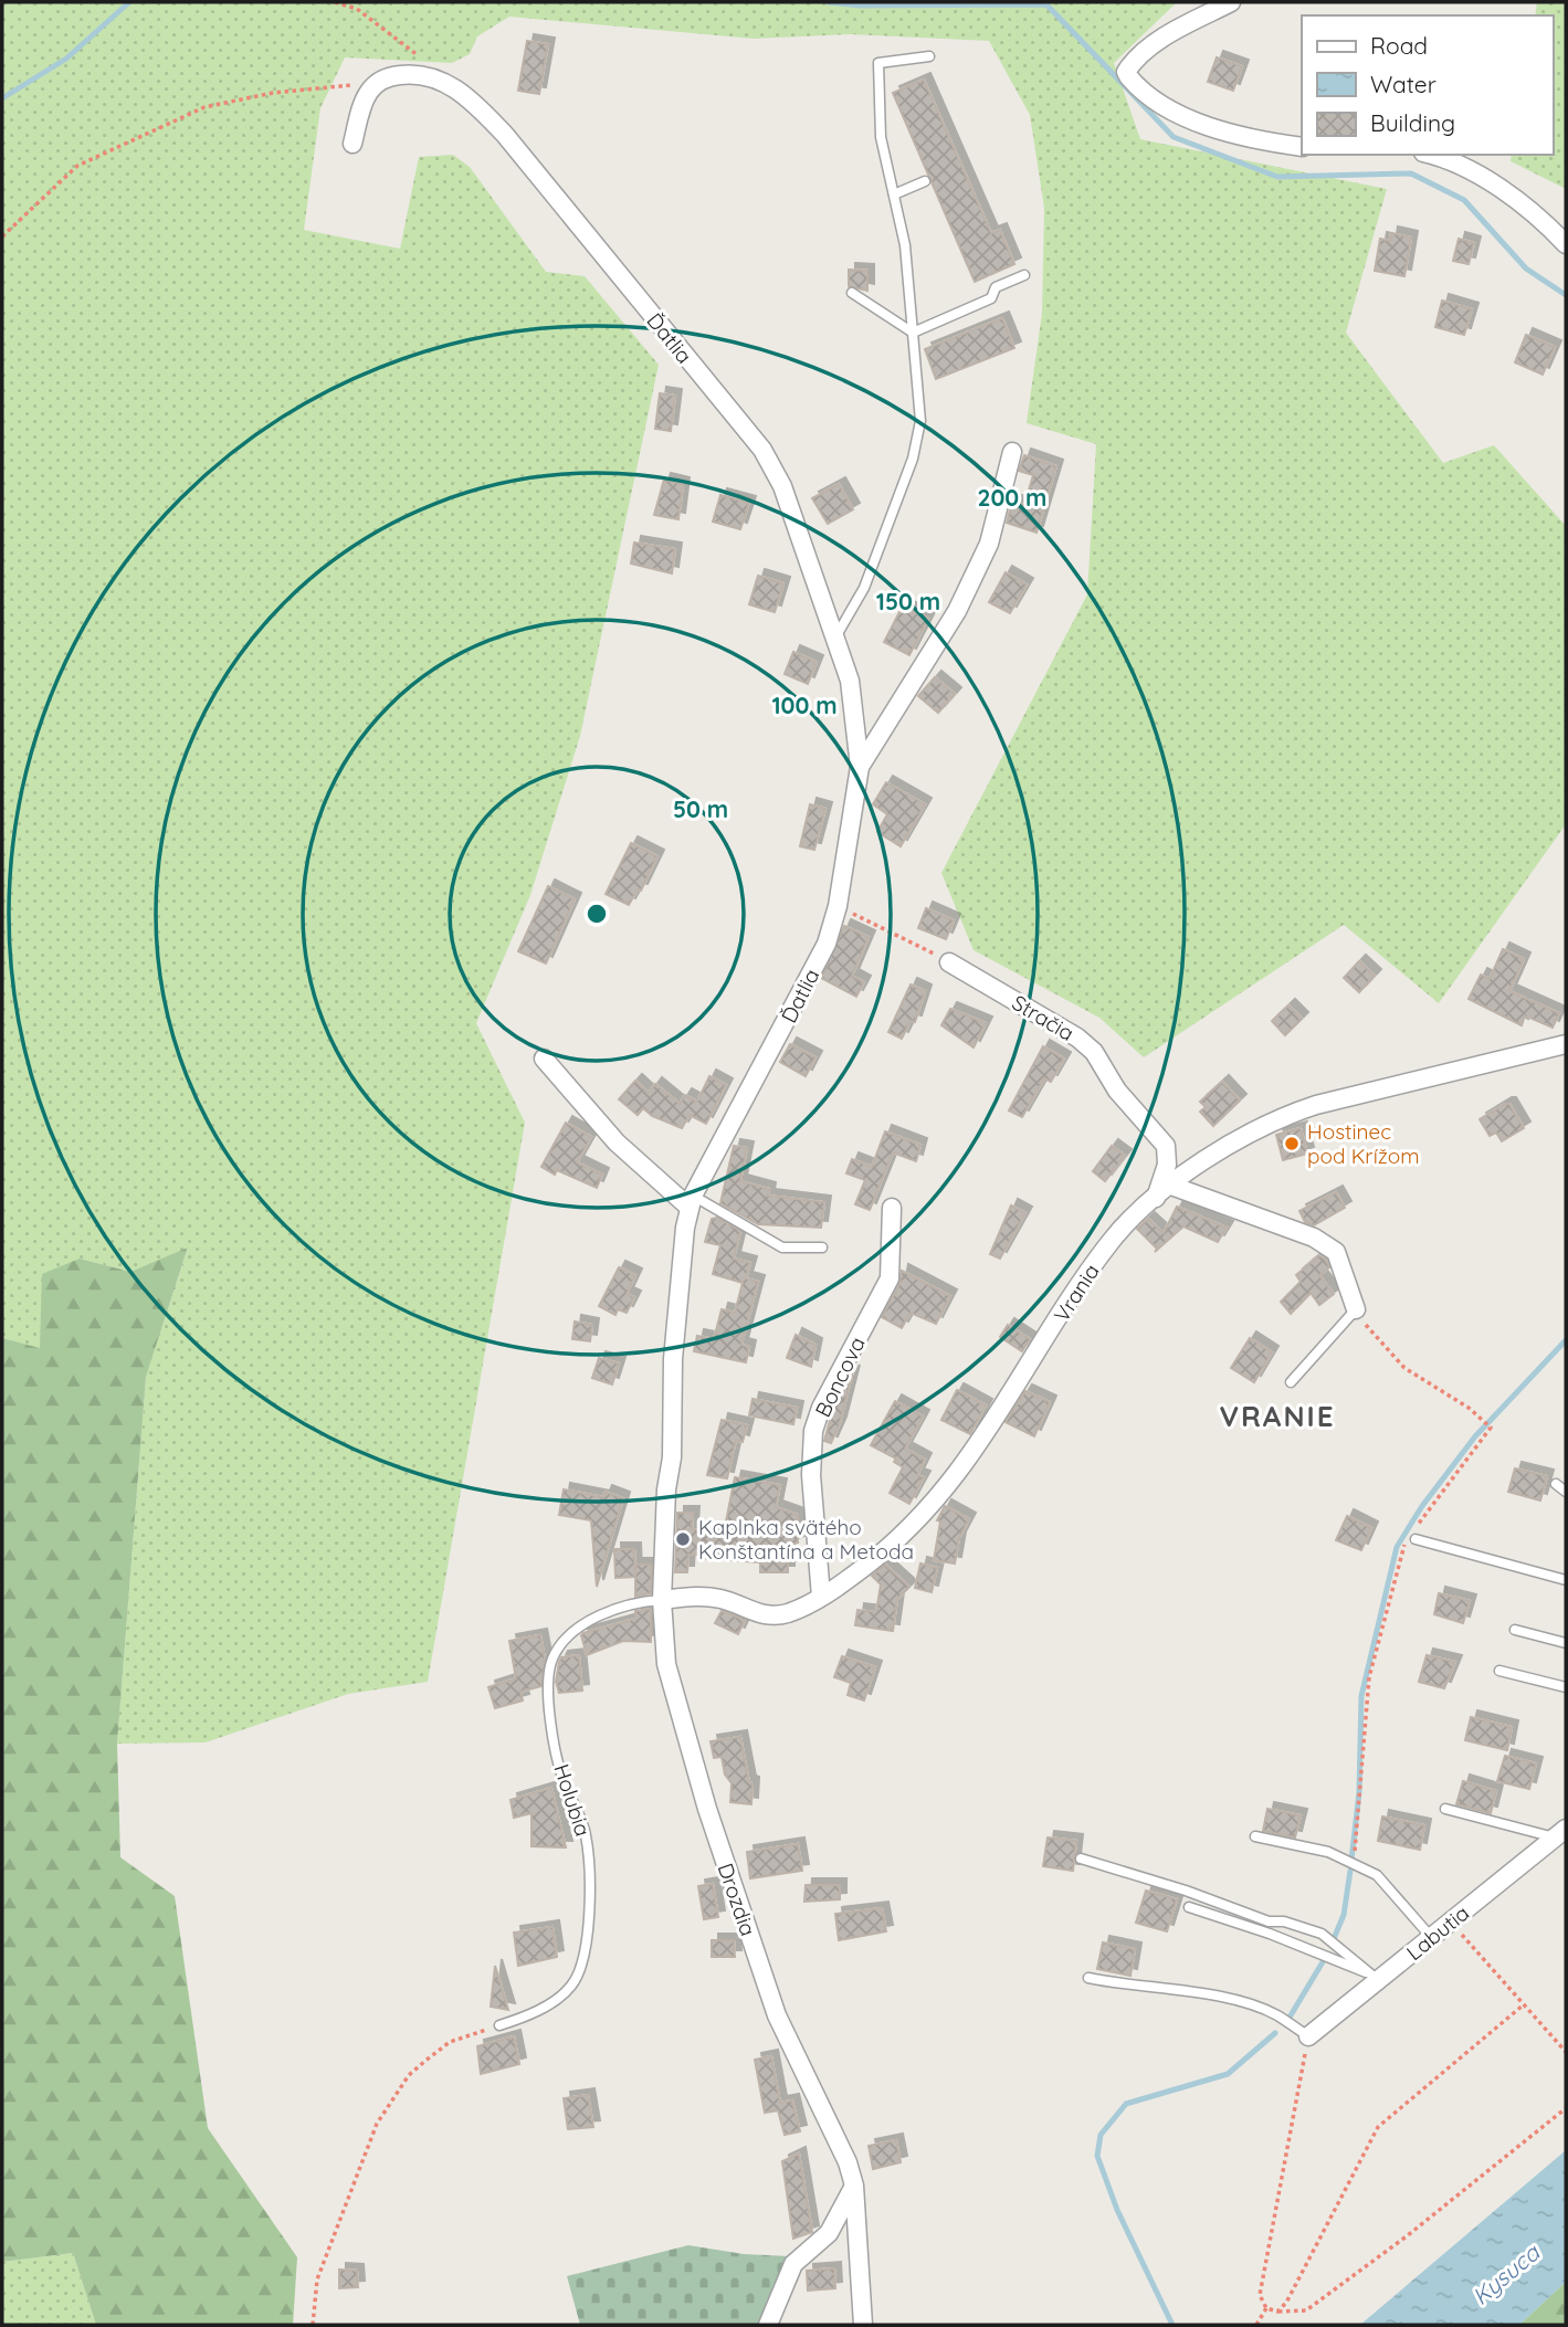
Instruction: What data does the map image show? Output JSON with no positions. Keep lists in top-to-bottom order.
{
  "streets": {
    "street": [
      "Ďatlia",
      "Stračia",
      "Vrania",
      "Boncova",
      "Drozdia",
      "Labutia"
    ],
    "lane": ["Holubia"]
  },
  "crossings": [
    ["Ďatlia", "Vrania"],
    ["Ďatlia", "Holubia"],
    ["Ďatlia", "Drozdia"],
    ["Stračia", "Vrania"],
    ["Vrania", "Boncova"],
    ["Vrania", "Holubia"],
    ["Vrania", "Drozdia"],
    ["Holubia", "Drozdia"]
  ],
  "districts": ["VRANIE"],
  "water": ["Kysuca"],
  "places": ["Hostinec pod Krížom", "Kaplnka svätého Konštantína a Metoda"],
  "legend": ["Road", "Water", "Building"],
  "rings": [
    "200 m",
    "150 m",
    "100 m",
    "50 m"
  ]
}
